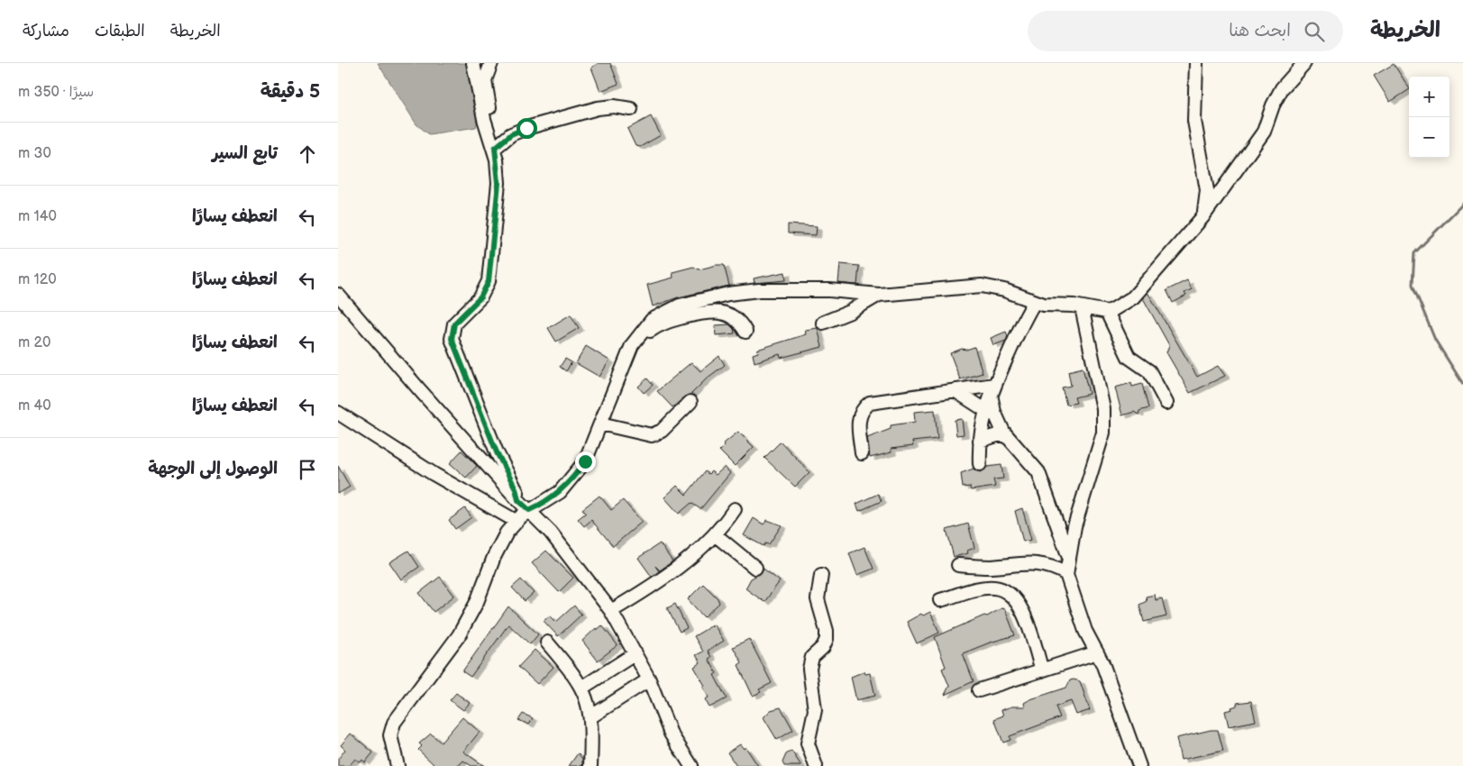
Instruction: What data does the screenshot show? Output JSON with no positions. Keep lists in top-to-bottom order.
{
  "page": {
    "header": "الخريطة",
    "search": "ابحث هنا",
    "nav": ["الخريطة", "الطبقات", "مشاركة"],
    "heading": ["5 دقيقة", "سيرًا · 350 m"],
    "map_buttons": ["+", "−"],
    "list": [
      ["تابع السير", "30 m"],
      ["انعطف يسارًا", "140 m"],
      ["انعطف يسارًا", "120 m"],
      ["انعطف يسارًا", "20 m"],
      ["انعطف يسارًا", "40 m"],
      "الوصول إلى الوجهة"
    ]
  }
}
